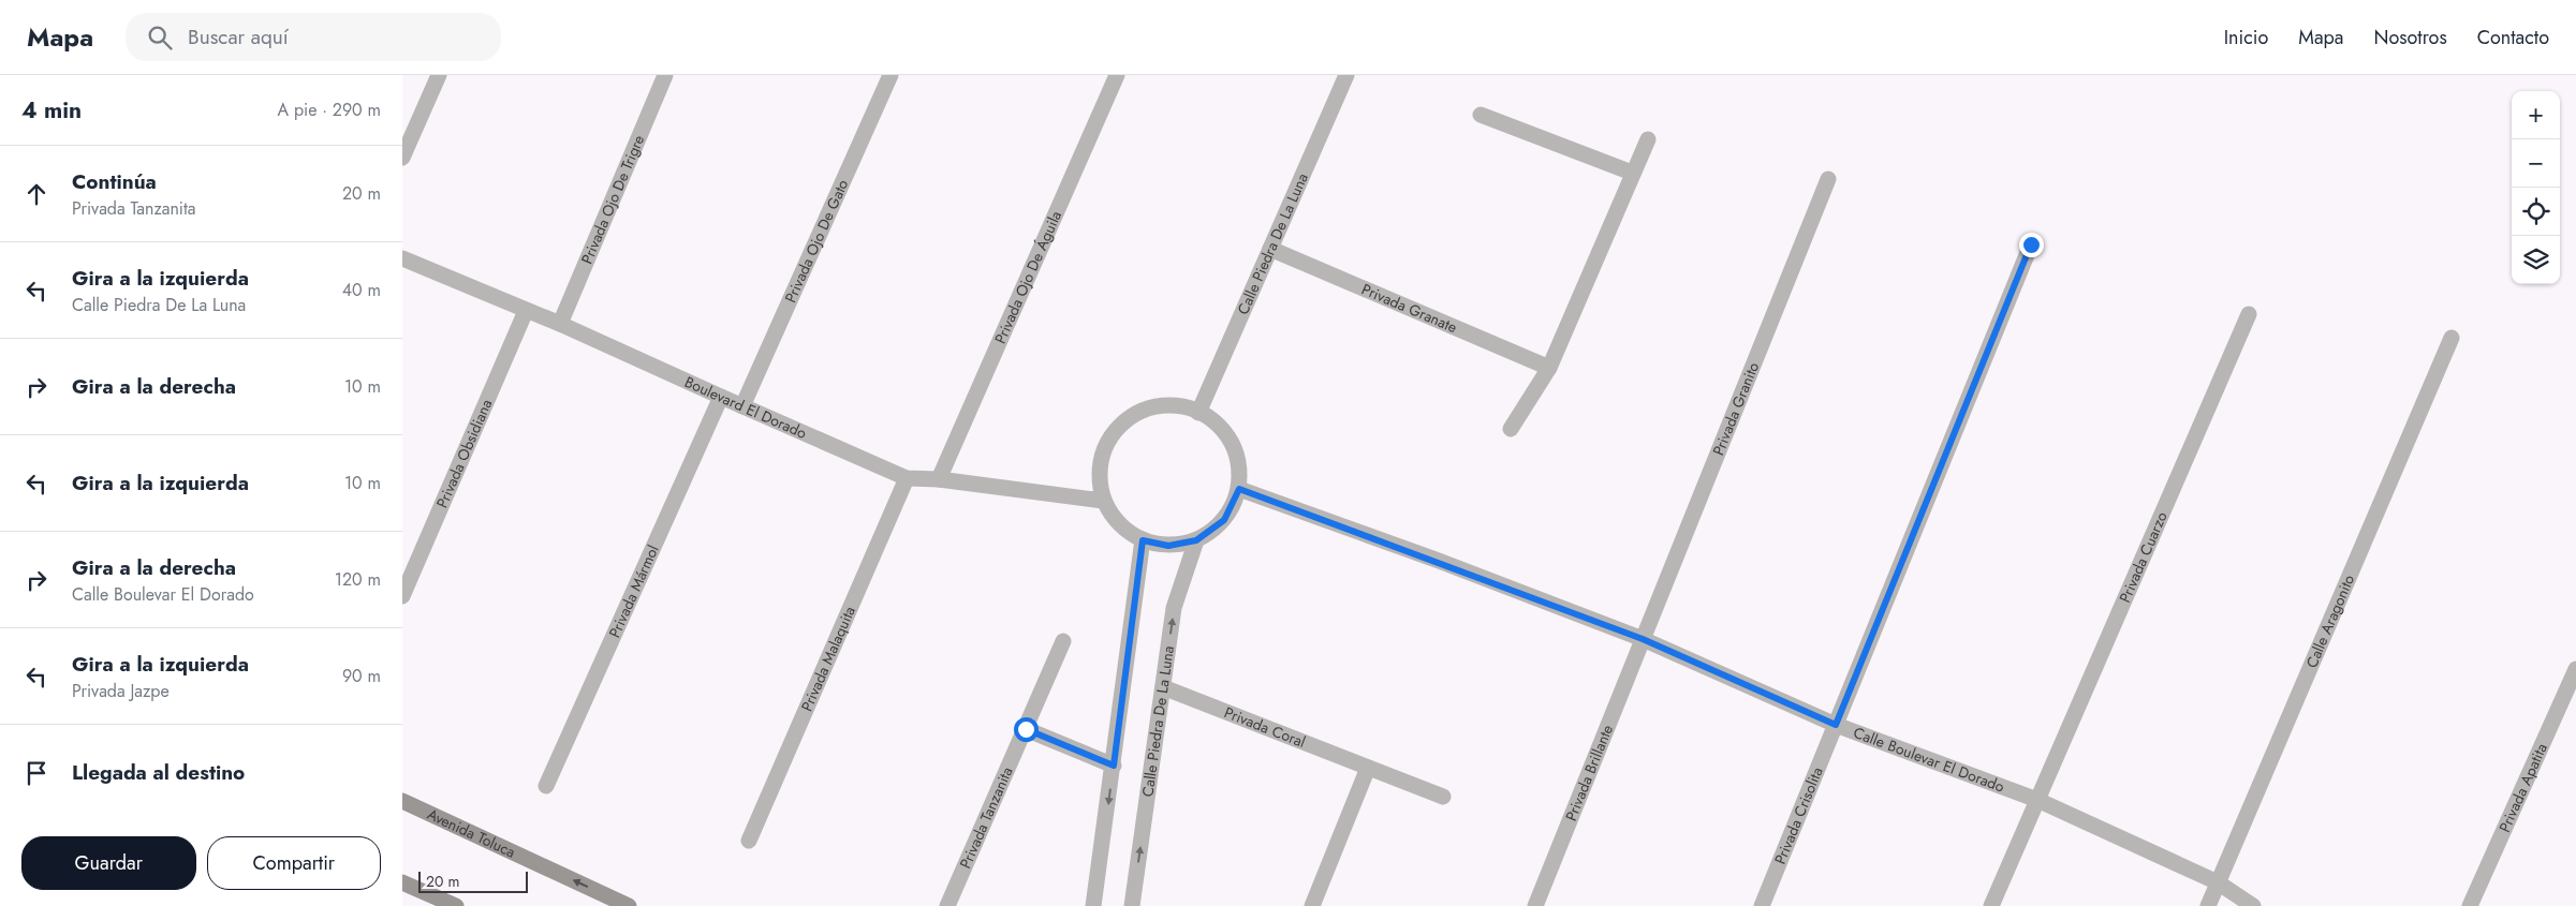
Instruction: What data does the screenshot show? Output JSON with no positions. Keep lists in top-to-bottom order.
{
  "streets": {
    "main road": ["Avenida Toluca"],
    "street": [
      "Privada Ojo De Trigre",
      "Privada Ojo De Gato",
      "Calle Piedra De La Luna",
      "Privada Ojo De Águila",
      "Privada Granate",
      "Boulevard El Dorado",
      "Privada Granito",
      "Privada Obsidiana",
      "Privada Cuarzo",
      "Privada Mármol",
      "Calle Aragonito",
      "Privada Malaquita",
      "Privada Coral",
      "Calle Boulevar El Dorado",
      "Privada Brillante",
      "Privada Apatita",
      "Privada Crisolita",
      "Privada Tanzanita"
    ]
  },
  "crossings": [
    ["Privada Ojo De Trigre", "Boulevard El Dorado"],
    ["Privada Ojo De Gato", "Boulevard El Dorado"],
    ["Calle Piedra De La Luna", "Privada Granate"],
    ["Calle Piedra De La Luna", "Boulevard El Dorado"],
    ["Calle Piedra De La Luna", "Privada Coral"],
    ["Calle Piedra De La Luna", "Calle Boulevar El Dorado"],
    ["Privada Ojo De Águila", "Boulevard El Dorado"],
    ["Boulevard El Dorado", "Privada Obsidiana"],
    ["Boulevard El Dorado", "Privada Mármol"],
    ["Boulevard El Dorado", "Privada Malaquita"],
    ["Boulevard El Dorado", "Calle Boulevar El Dorado"],
    ["Privada Granito", "Calle Boulevar El Dorado"],
    ["Privada Granito", "Privada Brillante"],
    ["Privada Cuarzo", "Calle Boulevar El Dorado"],
    ["Calle Aragonito", "Calle Boulevar El Dorado"],
    ["Calle Boulevar El Dorado", "Privada Brillante"],
    ["Calle Boulevar El Dorado", "Privada Crisolita"]
  ],
  "one_way": ["Avenida Toluca"],
  "scale_bar": "20 m",
  "page": {
    "header": "Mapa",
    "search": "Buscar aquí",
    "nav": [
      "Inicio",
      "Mapa",
      "Nosotros",
      "Contacto"
    ],
    "heading": ["4 min", "A pie · 290 m"],
    "map_buttons": ["+", "−"],
    "list": [
      ["Continúa", "Privada Tanzanita", "20 m"],
      ["Gira a la izquierda", "Calle Piedra De La Luna", "40 m"],
      ["Gira a la derecha", "10 m"],
      ["Gira a la izquierda", "10 m"],
      ["Gira a la derecha", "Calle Boulevar El Dorado", "120 m"],
      ["Gira a la izquierda", "Privada Jazpe", "90 m"],
      "Llegada al destino"
    ],
    "buttons": ["Guardar", "Compartir"],
    "scale": "20 m"
  }
}
